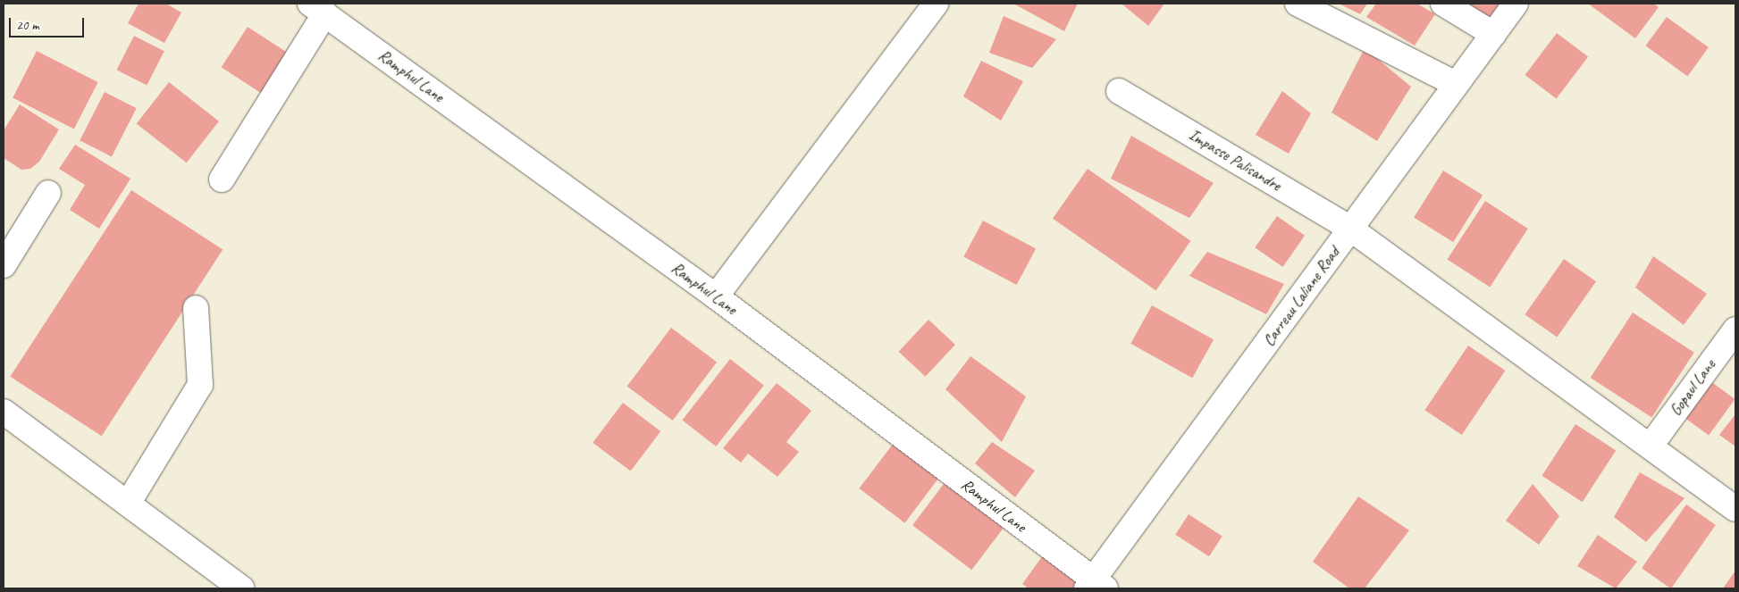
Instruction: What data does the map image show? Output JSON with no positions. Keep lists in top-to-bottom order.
{
  "streets": {
    "street": [
      "Ramphul Lane",
      "Impasse Palisandre",
      "Carreau Laliane Road",
      "Gopaul Lane"
    ]
  },
  "crossings": [
    ["Ramphul Lane", "Carreau Laliane Road"],
    ["Impasse Palisandre", "Carreau Laliane Road"],
    ["Impasse Palisandre", "Gopaul Lane"]
  ],
  "scale_bar": "20 m"
}
